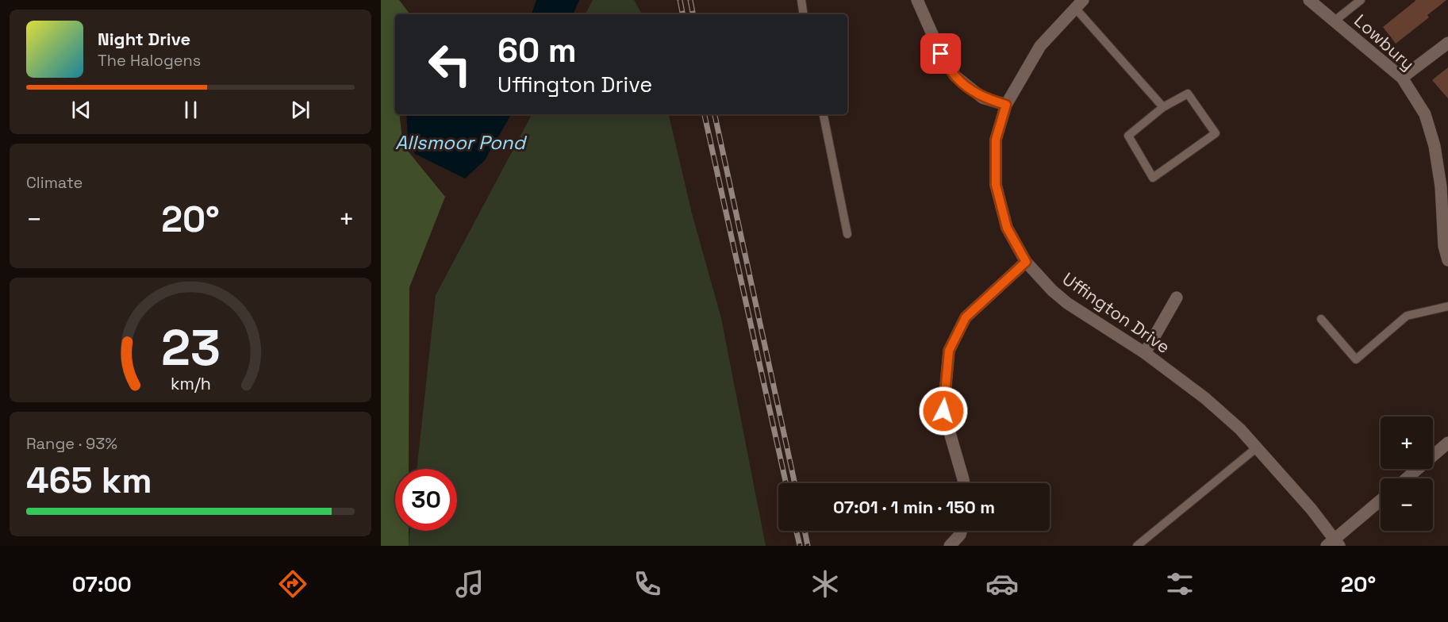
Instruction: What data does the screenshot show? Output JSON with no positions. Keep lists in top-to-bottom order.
{
  "streets": {
    "street": ["Lowbury", "Uffington Drive"]
  },
  "water": ["Allsmoor Pond"],
  "page": {
    "turn": ["60 m", "Uffington Drive"],
    "song": ["Night Drive", "The Halogens"],
    "tile": [
      "Climate",
      ["Range · 93%", "465 km"]
    ],
    "heat": ["−", "20°", "+"],
    "map_buttons": ["+", "−"],
    "limit": "30",
    "trip": "07:01 · 1 min · 150 m",
    "tabs": ["07:00", "20°"],
    "gauge": ["23", "km/h"]
  }
}
